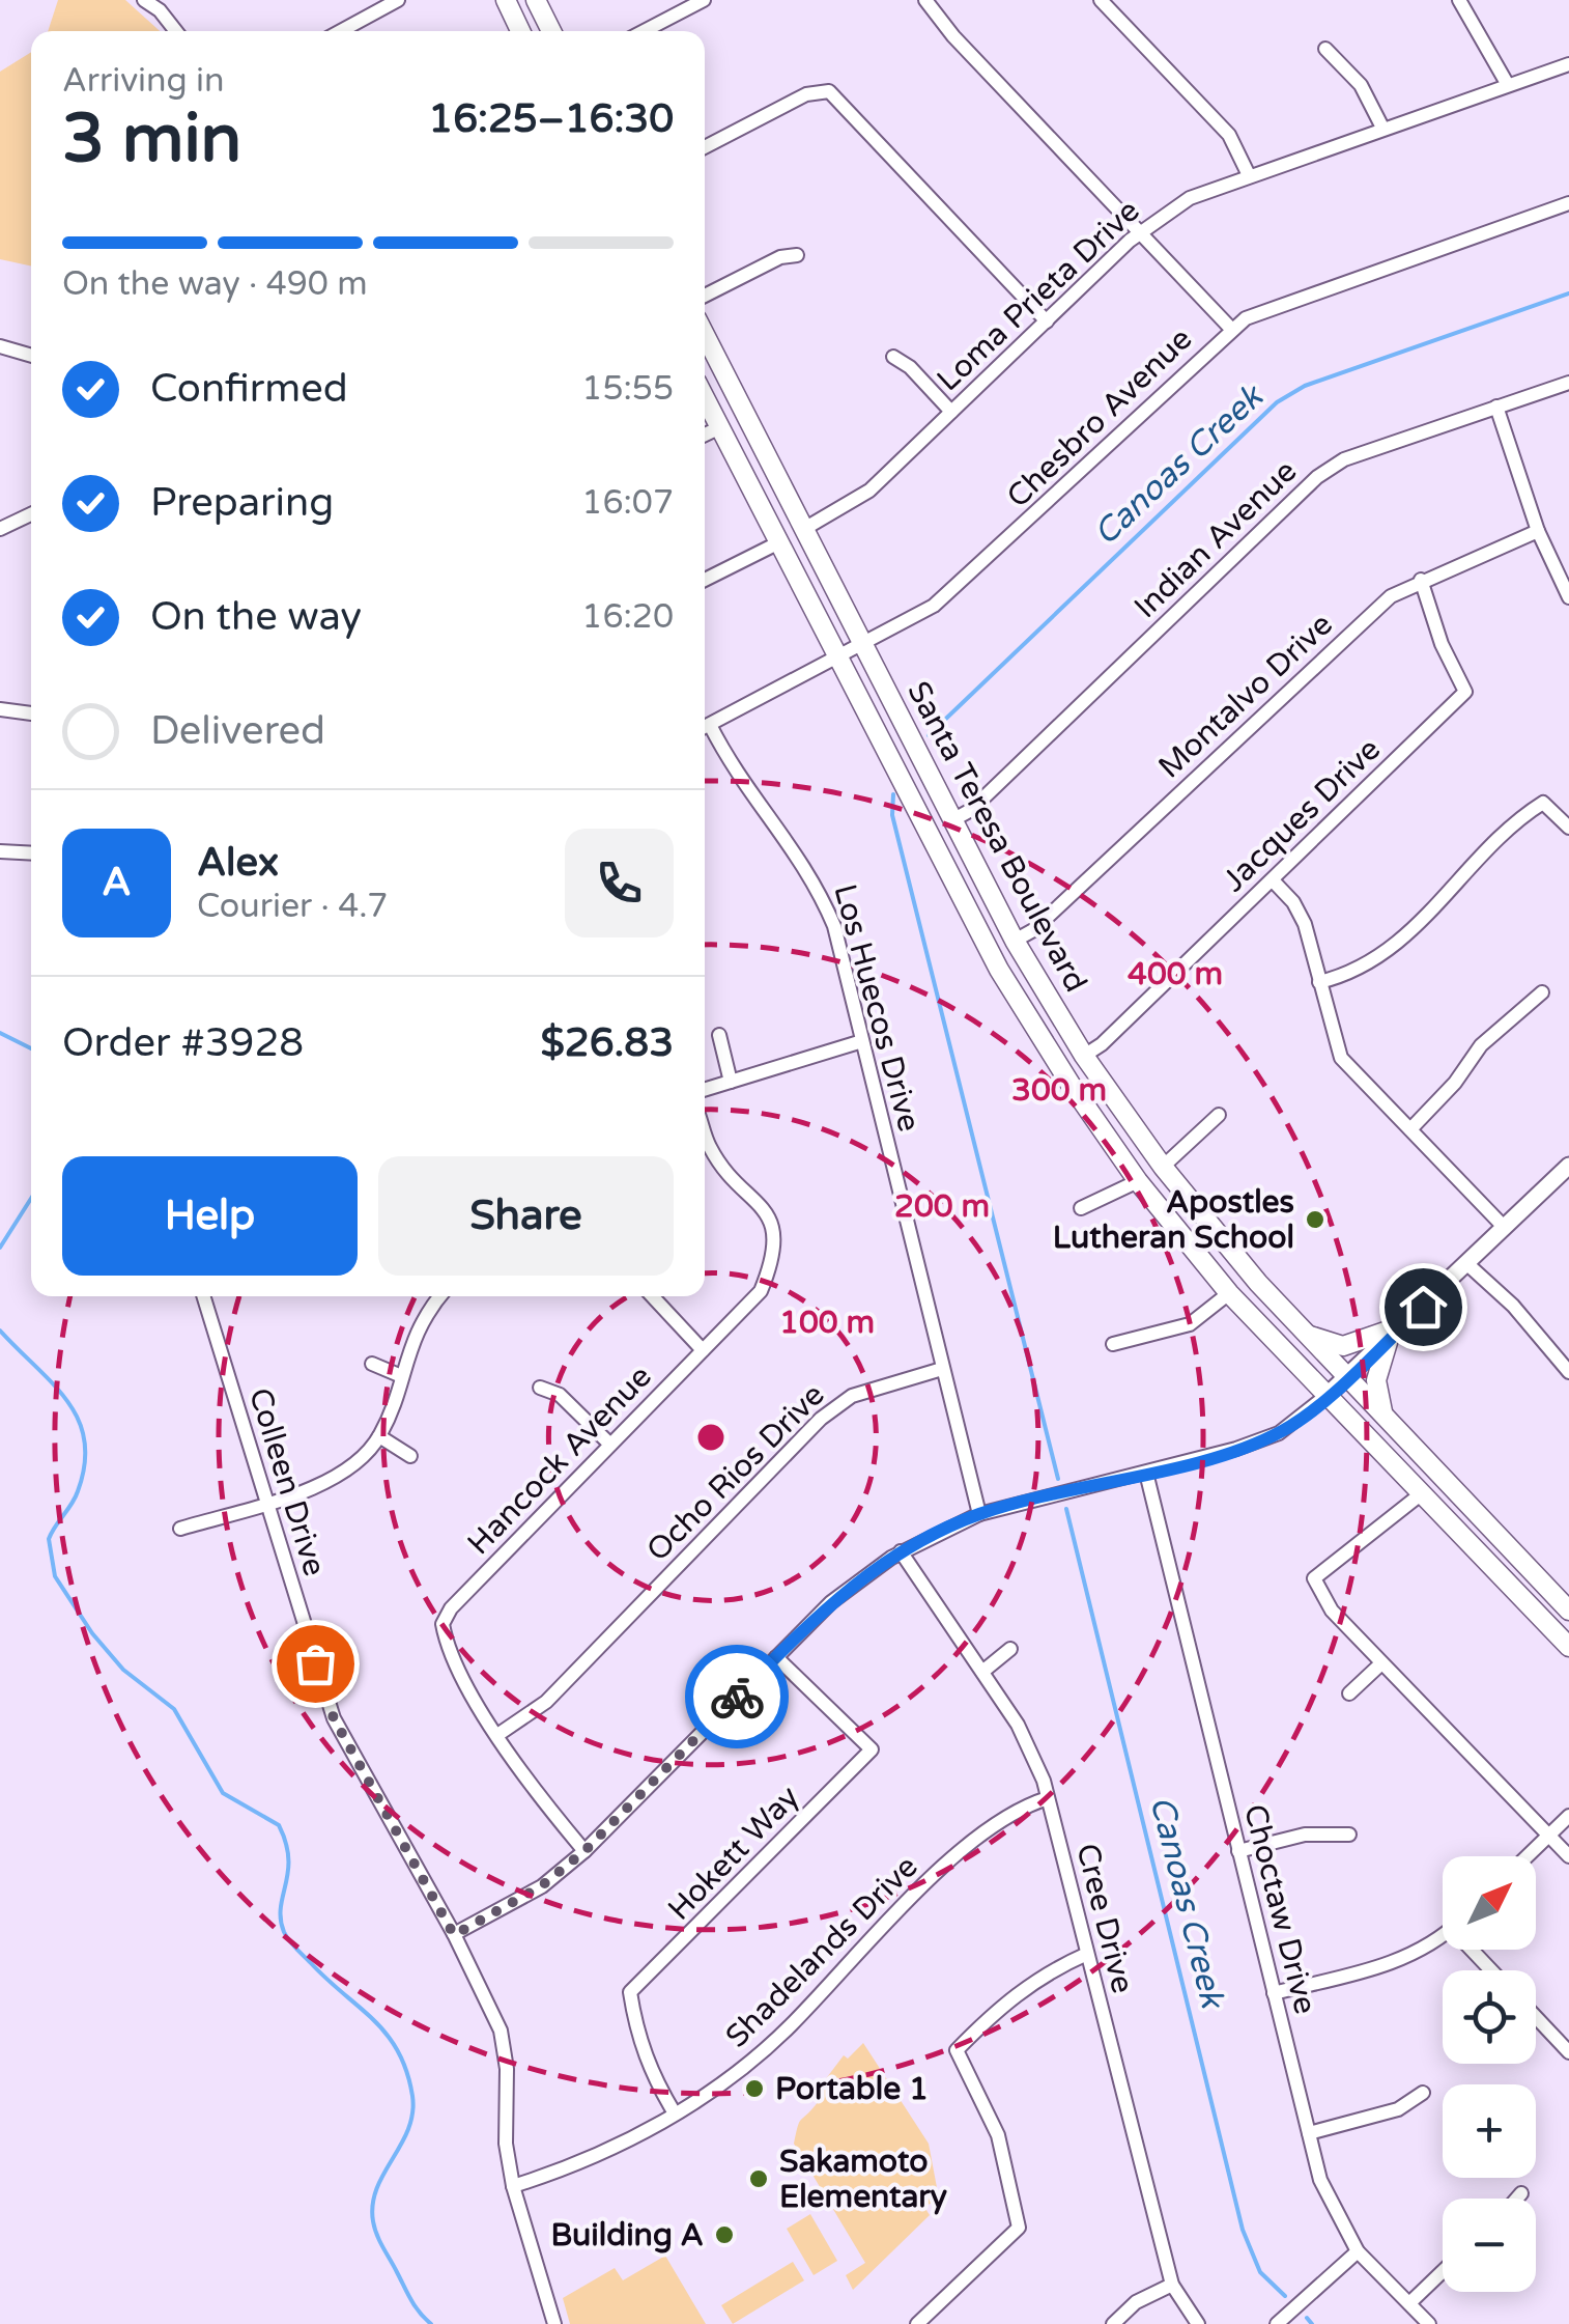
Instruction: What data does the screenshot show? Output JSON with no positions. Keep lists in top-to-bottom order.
{
  "streets": {
    "main road": ["Santa Teresa Boulevard"],
    "street": [
      "Loma Prieta Drive",
      "Chesbro Avenue",
      "Indian Avenue",
      "Montalvo Drive",
      "Jacques Drive",
      "Los Huecos Drive",
      "Hancock Avenue",
      "Ocho Rios Drive",
      "Colleen Drive",
      "Hokett Way",
      "Choctaw Drive",
      "Cree Drive",
      "Shadelands Drive"
    ]
  },
  "crossings": [
    ["Loma Prieta Drive", "Santa Teresa Boulevard"],
    ["Chesbro Avenue", "Santa Teresa Boulevard"],
    ["Indian Avenue", "Santa Teresa Boulevard"],
    ["Montalvo Drive", "Jacques Drive"],
    ["Montalvo Drive", "Santa Teresa Boulevard"],
    ["Jacques Drive", "Santa Teresa Boulevard"],
    ["Los Huecos Drive", "Ocho Rios Drive"],
    ["Hancock Avenue", "Ocho Rios Drive"],
    ["Colleen Drive", "Shadelands Drive"],
    ["Hokett Way", "Shadelands Drive"],
    ["Cree Drive", "Shadelands Drive"]
  ],
  "water": ["Canoas Creek"],
  "places": [
    "Apostles Lutheran School",
    "Portable 1",
    "Sakamoto Elementary",
    "Building A"
  ],
  "north": "top right",
  "page": {
    "heading": ["3 min", "Arriving in", "16:25–16:30"],
    "panel": [
      "Alex",
      "Courier · 4.7",
      "Order #3928",
      "$26.83"
    ],
    "bar": "On the way · 490 m",
    "list": [
      ["Confirmed", "15:55"],
      ["Preparing", "16:07"],
      ["On the way", "16:20"],
      "Delivered"
    ],
    "round": "A",
    "buttons": ["Help", "Share"],
    "map_buttons": ["+", "−"]
  },
  "rings": [
    "400 m",
    "300 m",
    "200 m",
    "100 m"
  ]
}
